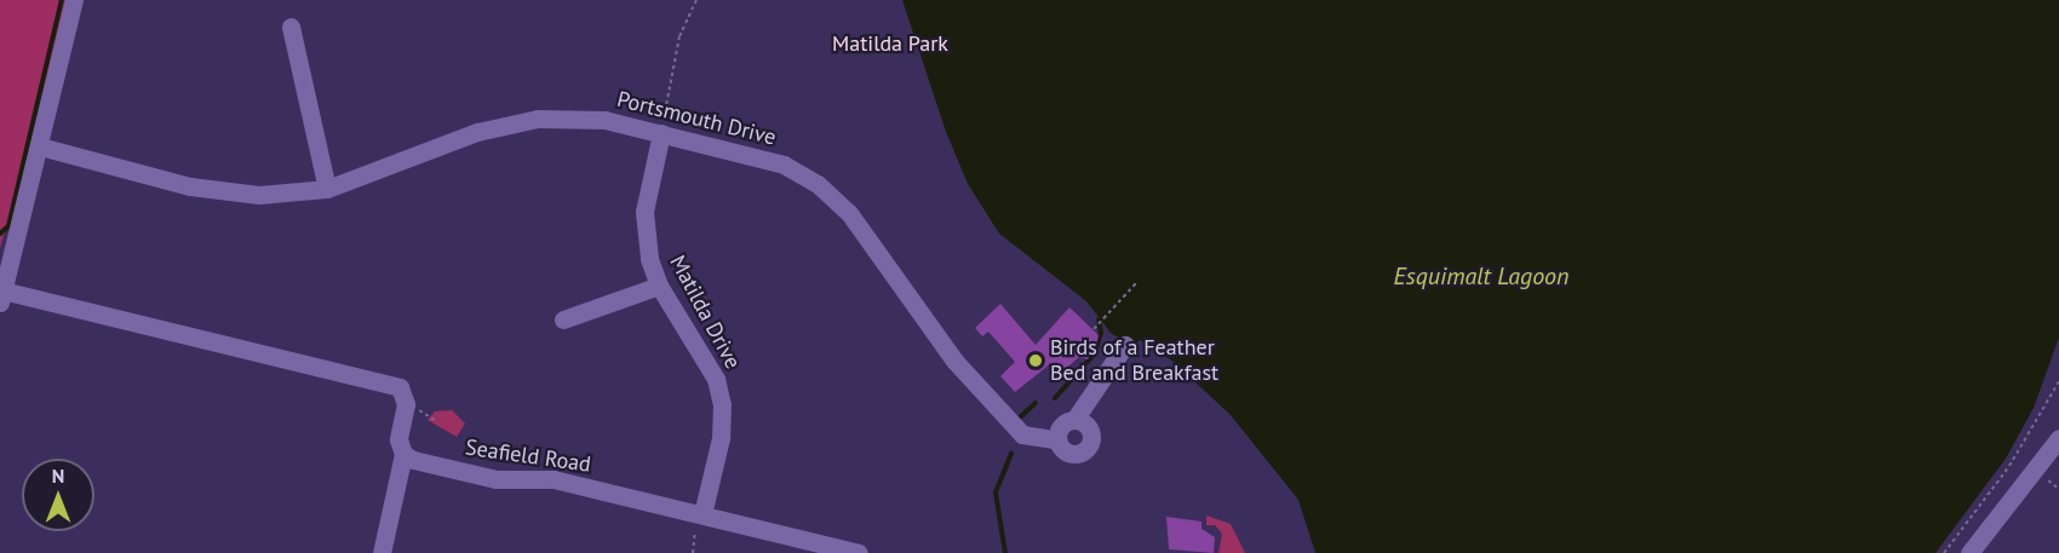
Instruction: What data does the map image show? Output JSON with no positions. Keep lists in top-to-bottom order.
{
  "streets": {
    "street": ["Portsmouth Drive", "Matilda Drive", "Seafield Road"]
  },
  "crossings": [
    ["Portsmouth Drive", "Matilda Drive"],
    ["Matilda Drive", "Seafield Road"]
  ],
  "water": ["Esquimalt Lagoon"],
  "parks": ["Matilda Park"],
  "places": ["Birds of a Feather Bed and Breakfast"],
  "north": "top"
}
